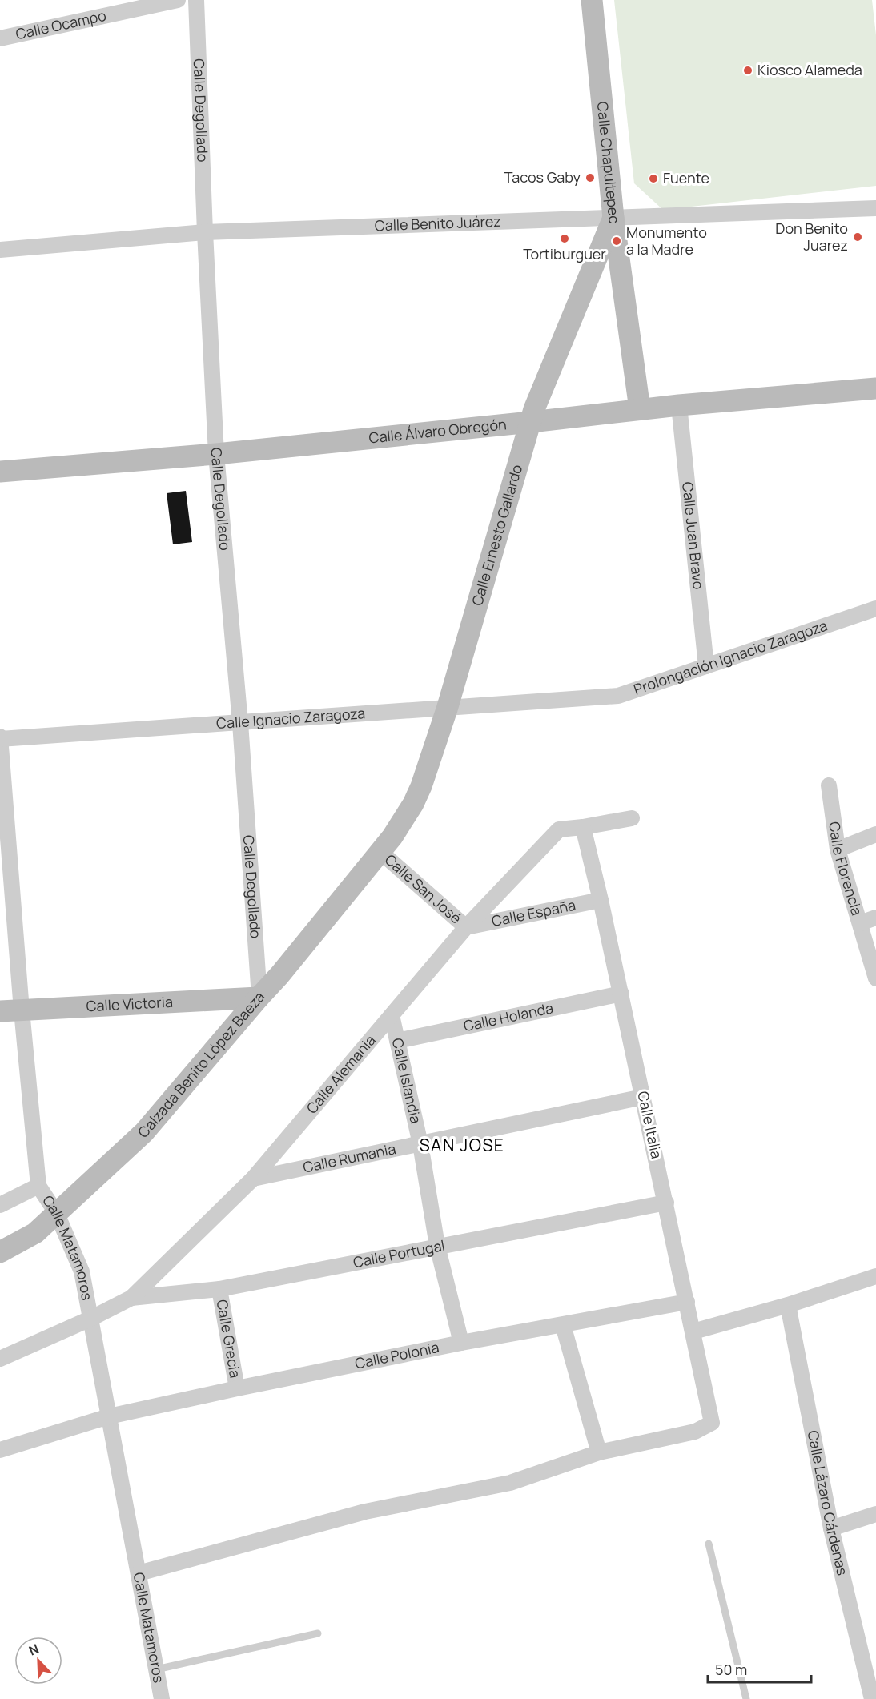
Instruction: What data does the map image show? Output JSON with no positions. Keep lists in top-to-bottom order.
{
  "streets": {
    "street": [
      "Calle Ocampo",
      "Calle Degollado",
      "Calle Chapultepec",
      "Calle Benito Juárez",
      "Calle Álvaro Obregón",
      "Calle Juan Bravo",
      "Calle Ernesto Gallardo",
      "Prolongación Ignacio Zaragoza",
      "Calle Ignacio Zaragoza",
      "Calle Florencia",
      "Calle San José",
      "Calle España",
      "Calle Victoria",
      "Calle Holanda",
      "Calzada Benito López Baeza",
      "Calle Alemania",
      "Calle Islandia",
      "Calle Italia",
      "Calle Rumania",
      "Calle Matamoros",
      "Calle Portugal",
      "Calle Grecia",
      "Calle Polonia",
      "Calle Lázaro Cárdenas"
    ]
  },
  "crossings": [
    ["Calle Degollado", "Calle Benito Juárez"],
    ["Calle Degollado", "Calle Álvaro Obregón"],
    ["Calle Degollado", "Calle Ignacio Zaragoza"],
    ["Calle Degollado", "Calle Victoria"],
    ["Calle Degollado", "Calzada Benito López Baeza"],
    ["Calle Chapultepec", "Calle Benito Juárez"],
    ["Calle Chapultepec", "Calle Álvaro Obregón"],
    ["Calle Chapultepec", "Calle Ernesto Gallardo"],
    ["Calle Benito Juárez", "Calle Ernesto Gallardo"],
    ["Calle Álvaro Obregón", "Calle Juan Bravo"],
    ["Calle Álvaro Obregón", "Calle Ernesto Gallardo"],
    ["Calle Juan Bravo", "Prolongación Ignacio Zaragoza"],
    ["Calle Ernesto Gallardo", "Calle Ignacio Zaragoza"],
    ["Calle Ernesto Gallardo", "Calle San José"],
    ["Calle Ernesto Gallardo", "Calzada Benito López Baeza"],
    ["Prolongación Ignacio Zaragoza", "Calle Ignacio Zaragoza"],
    ["Calle Ignacio Zaragoza", "Calle Matamoros"],
    ["Calle San José", "Calle España"],
    ["Calle San José", "Calzada Benito López Baeza"],
    ["Calle San José", "Calle Alemania"],
    ["Calle España", "Calle Alemania"],
    ["Calle España", "Calle Italia"],
    ["Calle Victoria", "Calzada Benito López Baeza"],
    ["Calle Victoria", "Calle Matamoros"],
    ["Calle Holanda", "Calle Islandia"],
    ["Calle Holanda", "Calle Italia"],
    ["Calzada Benito López Baeza", "Calle Matamoros"],
    ["Calle Alemania", "Calle Islandia"],
    ["Calle Alemania", "Calle Italia"],
    ["Calle Alemania", "Calle Rumania"],
    ["Calle Alemania", "Calle Matamoros"],
    ["Calle Alemania", "Calle Portugal"],
    ["Calle Islandia", "Calle Rumania"],
    ["Calle Islandia", "Calle Portugal"],
    ["Calle Islandia", "Calle Polonia"],
    ["Calle Italia", "Calle Rumania"],
    ["Calle Italia", "Calle Portugal"],
    ["Calle Italia", "Calle Polonia"],
    ["Calle Matamoros", "Calle Polonia"],
    ["Calle Portugal", "Calle Grecia"],
    ["Calle Grecia", "Calle Polonia"]
  ],
  "districts": ["SAN JOSE"],
  "places": [
    "Kiosco Alameda",
    "Tacos Gaby",
    "Fuente",
    "Don Benito Juarez",
    "Tortiburguer",
    "Monumento a la Madre"
  ],
  "scale_bar": "50 m",
  "north": "top left"
}
